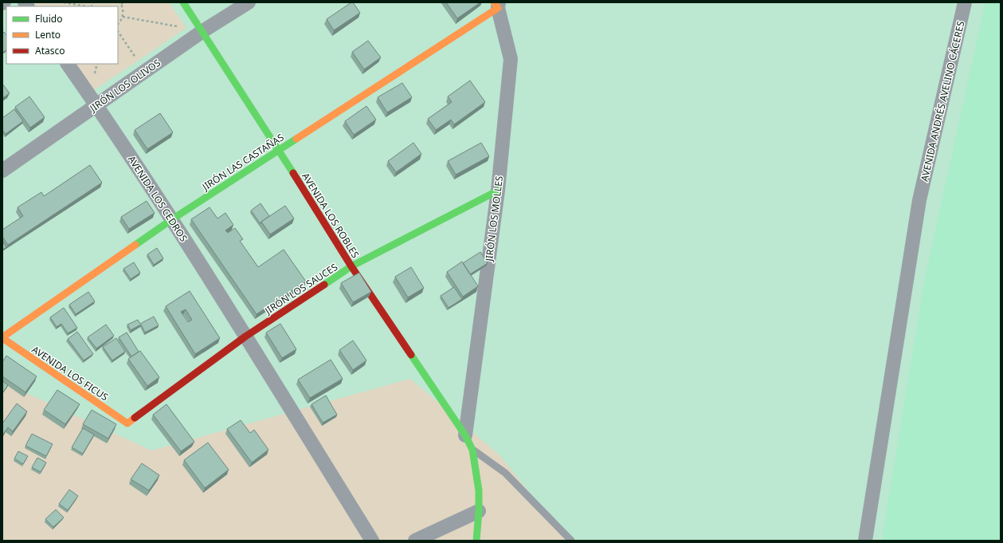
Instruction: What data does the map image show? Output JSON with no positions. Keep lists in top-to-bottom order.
{
  "streets": {
    "street": [
      "JIRÓN LOS OLIVOS",
      "AVENIDA ANDRÉS AVELINO CÁCERES",
      "JIRÓN LAS CASTAÑAS",
      "AVENIDA LOS CEDROS",
      "AVENIDA LOS ROBLES",
      "JIRÓN LOS MOLLES",
      "JIRÓN LOS SAUCES",
      "AVENIDA LOS FICUS"
    ]
  },
  "crossings": [
    ["JIRÓN LOS OLIVOS", "AVENIDA LOS CEDROS"],
    ["JIRÓN LOS OLIVOS", "AVENIDA LOS ROBLES"],
    ["JIRÓN LAS CASTAÑAS", "AVENIDA LOS CEDROS"],
    ["JIRÓN LAS CASTAÑAS", "AVENIDA LOS ROBLES"],
    ["JIRÓN LAS CASTAÑAS", "JIRÓN LOS MOLLES"],
    ["JIRÓN LAS CASTAÑAS", "AVENIDA LOS FICUS"],
    ["AVENIDA LOS CEDROS", "JIRÓN LOS SAUCES"],
    ["AVENIDA LOS ROBLES", "JIRÓN LOS MOLLES"],
    ["AVENIDA LOS ROBLES", "JIRÓN LOS SAUCES"],
    ["JIRÓN LOS MOLLES", "JIRÓN LOS SAUCES"],
    ["JIRÓN LOS SAUCES", "AVENIDA LOS FICUS"]
  ],
  "legend": ["Fluido", "Lento", "Atasco"]
}
